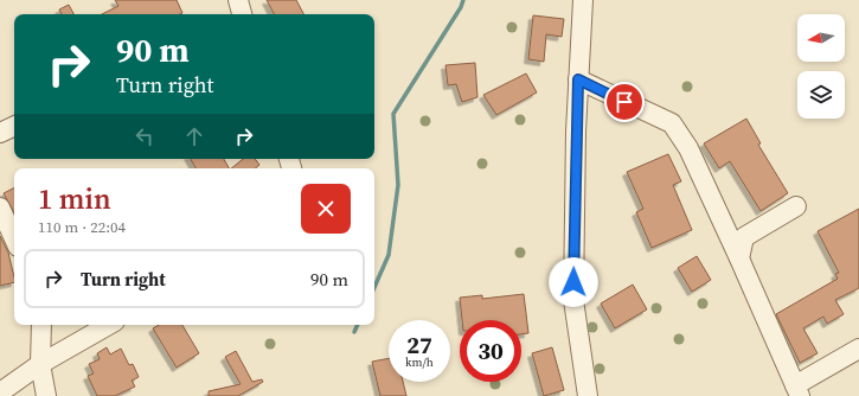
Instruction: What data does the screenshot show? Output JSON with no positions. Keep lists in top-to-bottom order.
{
  "north": "left",
  "page": {
    "turn": ["90 m", "Turn right"],
    "heading": ["1 min", "110 m · 22:04"],
    "list": [
      {
        "name": "Turn right",
        "value": "90 m"
      }
    ],
    "speed": "27 km/h",
    "limit": "30"
  }
}
